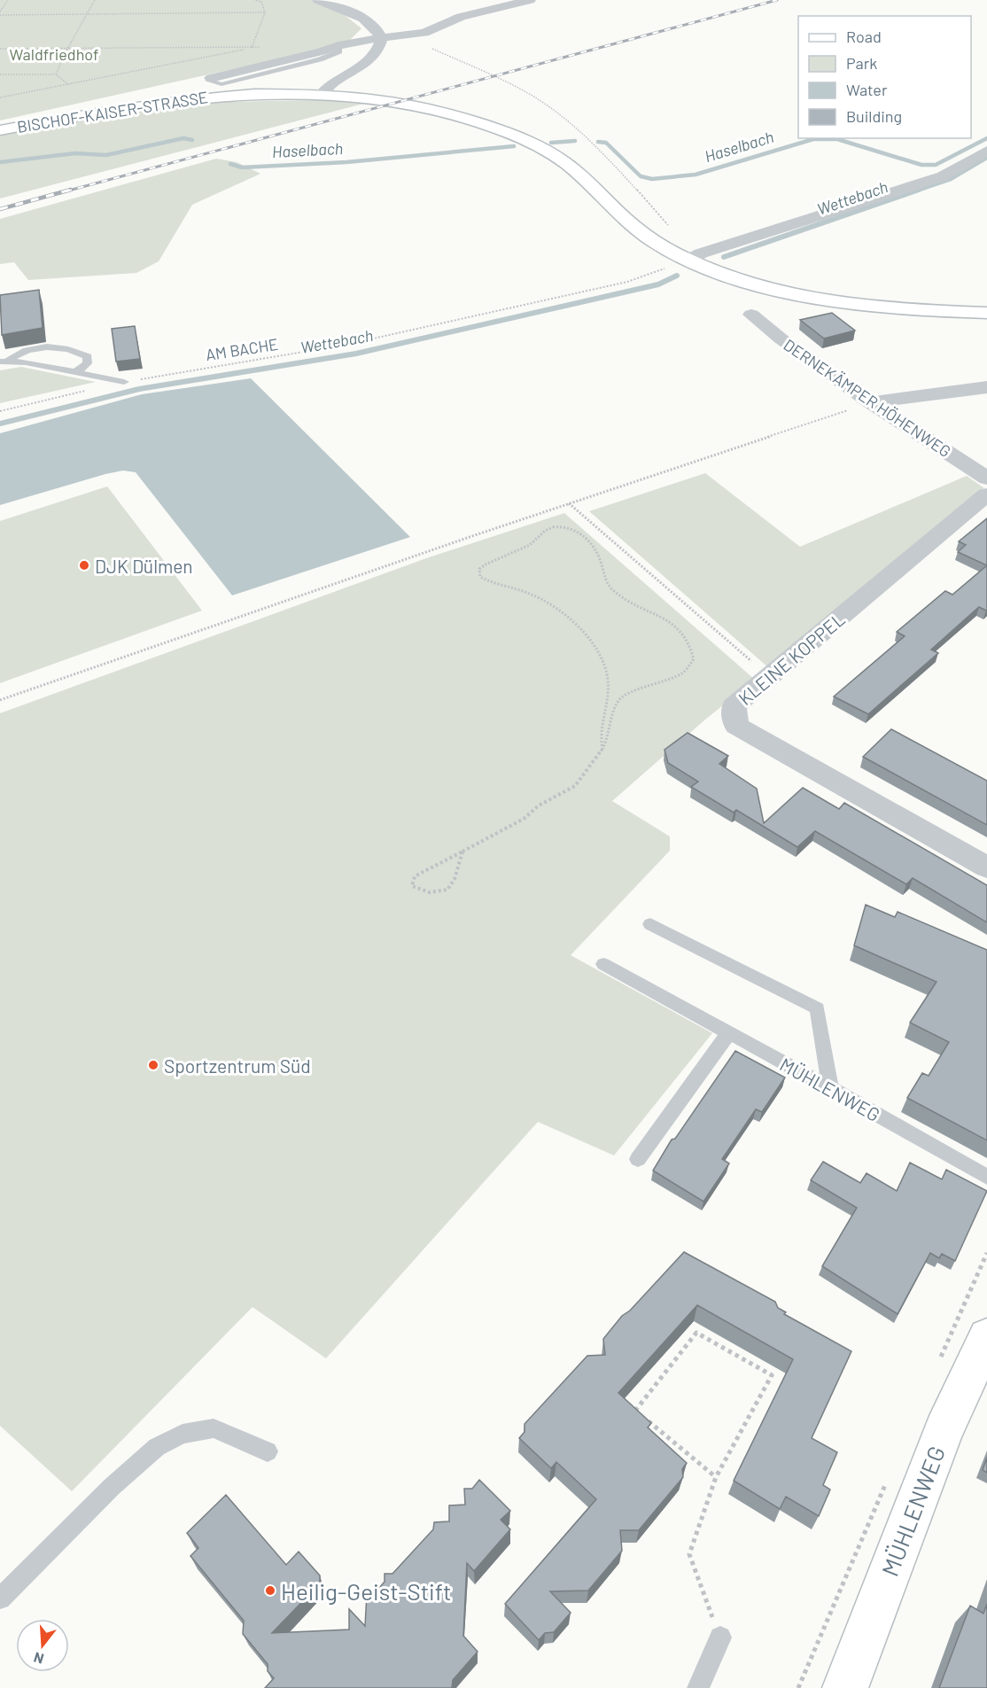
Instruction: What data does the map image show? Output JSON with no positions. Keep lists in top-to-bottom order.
{
  "streets": {
    "street": [
      "BISCHOF-KAISER-STRASSE",
      "DERNEKÄMPER HÖHENWEG",
      "KLEINE KOPPEL",
      "MÜHLENWEG"
    ],
    "path": ["AM BACHE"]
  },
  "crossings": [
    ["BISCHOF-KAISER-STRASSE", "AM BACHE"]
  ],
  "water": ["Haselbach", "Wettebach"],
  "parks": ["Waldfriedhof"],
  "places": ["DJK Dülmen", "Sportzentrum Süd", "Heilig-Geist-Stift"],
  "legend": [
    "Road",
    "Park",
    "Water",
    "Building"
  ],
  "north": "bottom"
}
